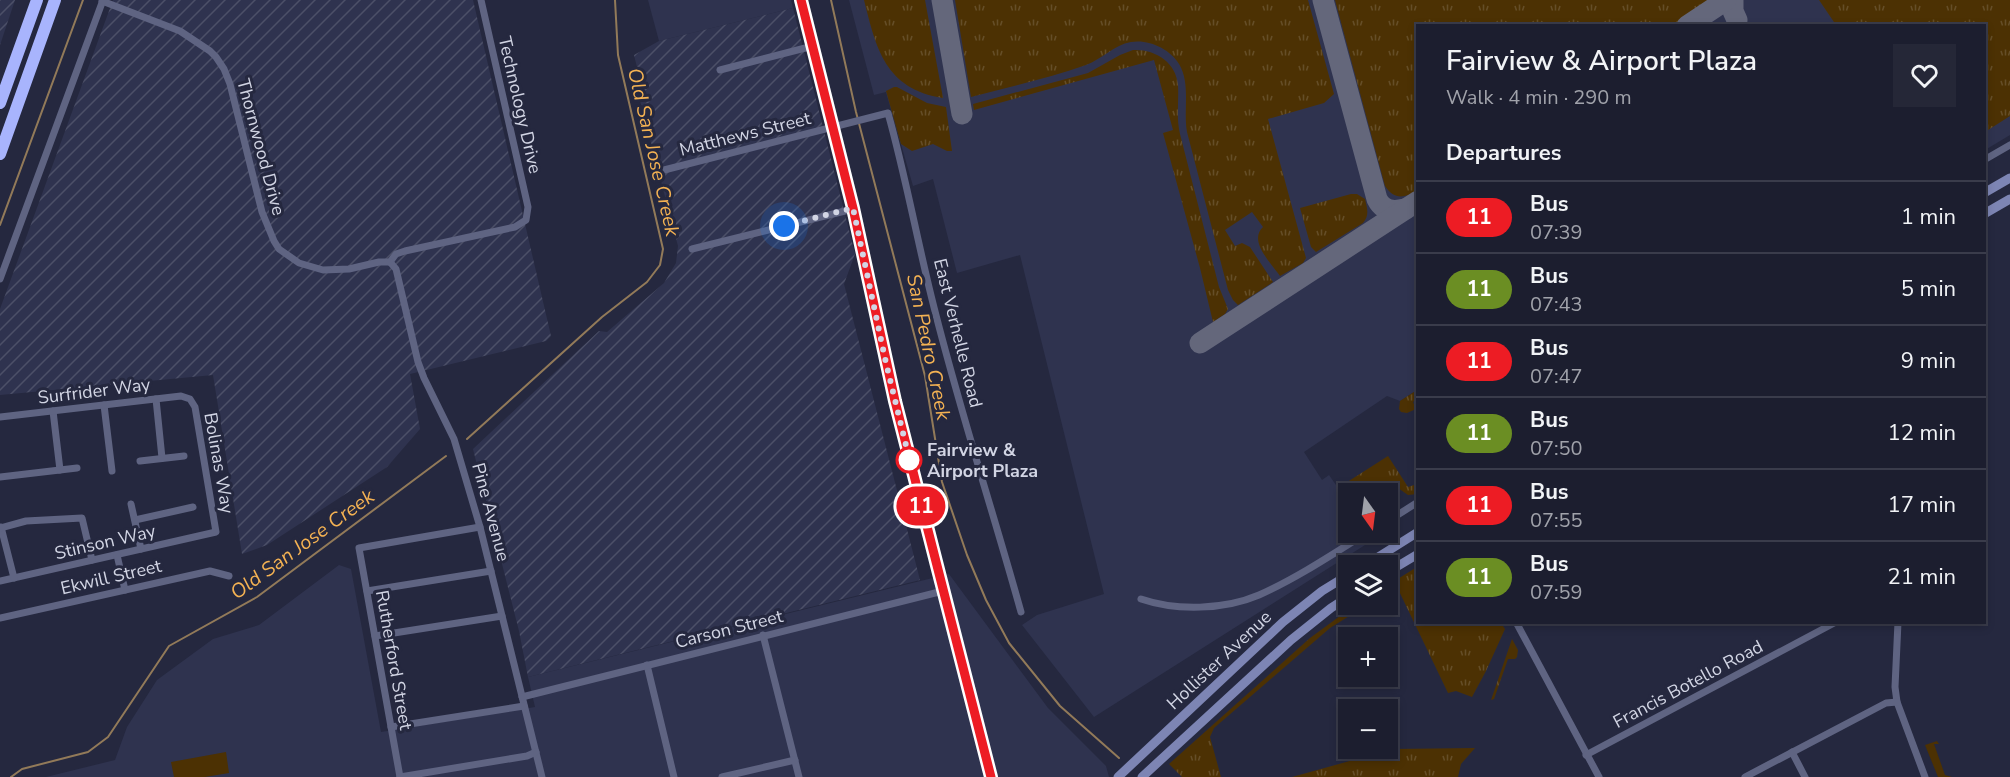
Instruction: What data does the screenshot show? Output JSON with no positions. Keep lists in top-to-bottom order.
{
  "streets": {
    "street": [
      "Technology Drive",
      "Matthews Street",
      "Thornwood Drive",
      "East Verhelle Road",
      "Surfrider Way",
      "Bolinas Way",
      "Pine Avenue",
      "Stinson Way",
      "Ekwill Street",
      "Carson Street",
      "Rutherford Street",
      "Hollister Avenue",
      "Francis Botello Road"
    ]
  },
  "crossings": [
    ["Technology Drive", "Thornwood Drive"],
    ["Matthews Street", "East Verhelle Road"],
    ["Thornwood Drive", "Pine Avenue"],
    ["Surfrider Way", "Bolinas Way"],
    ["Bolinas Way", "Stinson Way"],
    ["Pine Avenue", "Carson Street"],
    ["Pine Avenue", "Rutherford Street"]
  ],
  "water": ["Old San Jose Creek", "San Pedro Creek"],
  "places": ["Fairview & Airport Plaza"],
  "lines": ["bus line 11"],
  "north": "bottom",
  "page": {
    "on_map": "11",
    "heading": [
      ["Fairview & Airport Plaza", "Walk · 4 min · 290 m"],
      "Departures"
    ],
    "list": [
      {
        "mark": "11",
        "name": "Bus",
        "note": "07:39",
        "value": "1 min"
      },
      {
        "mark": "11",
        "name": "Bus",
        "note": "07:43",
        "value": "5 min"
      },
      {
        "mark": "11",
        "name": "Bus",
        "note": "07:47",
        "value": "9 min"
      },
      {
        "mark": "11",
        "name": "Bus",
        "note": "07:50",
        "value": "12 min"
      },
      {
        "mark": "11",
        "name": "Bus",
        "note": "07:55",
        "value": "17 min"
      },
      {
        "mark": "11",
        "name": "Bus",
        "note": "07:59",
        "value": "21 min"
      }
    ],
    "map_buttons": ["+", "−"]
  }
}
